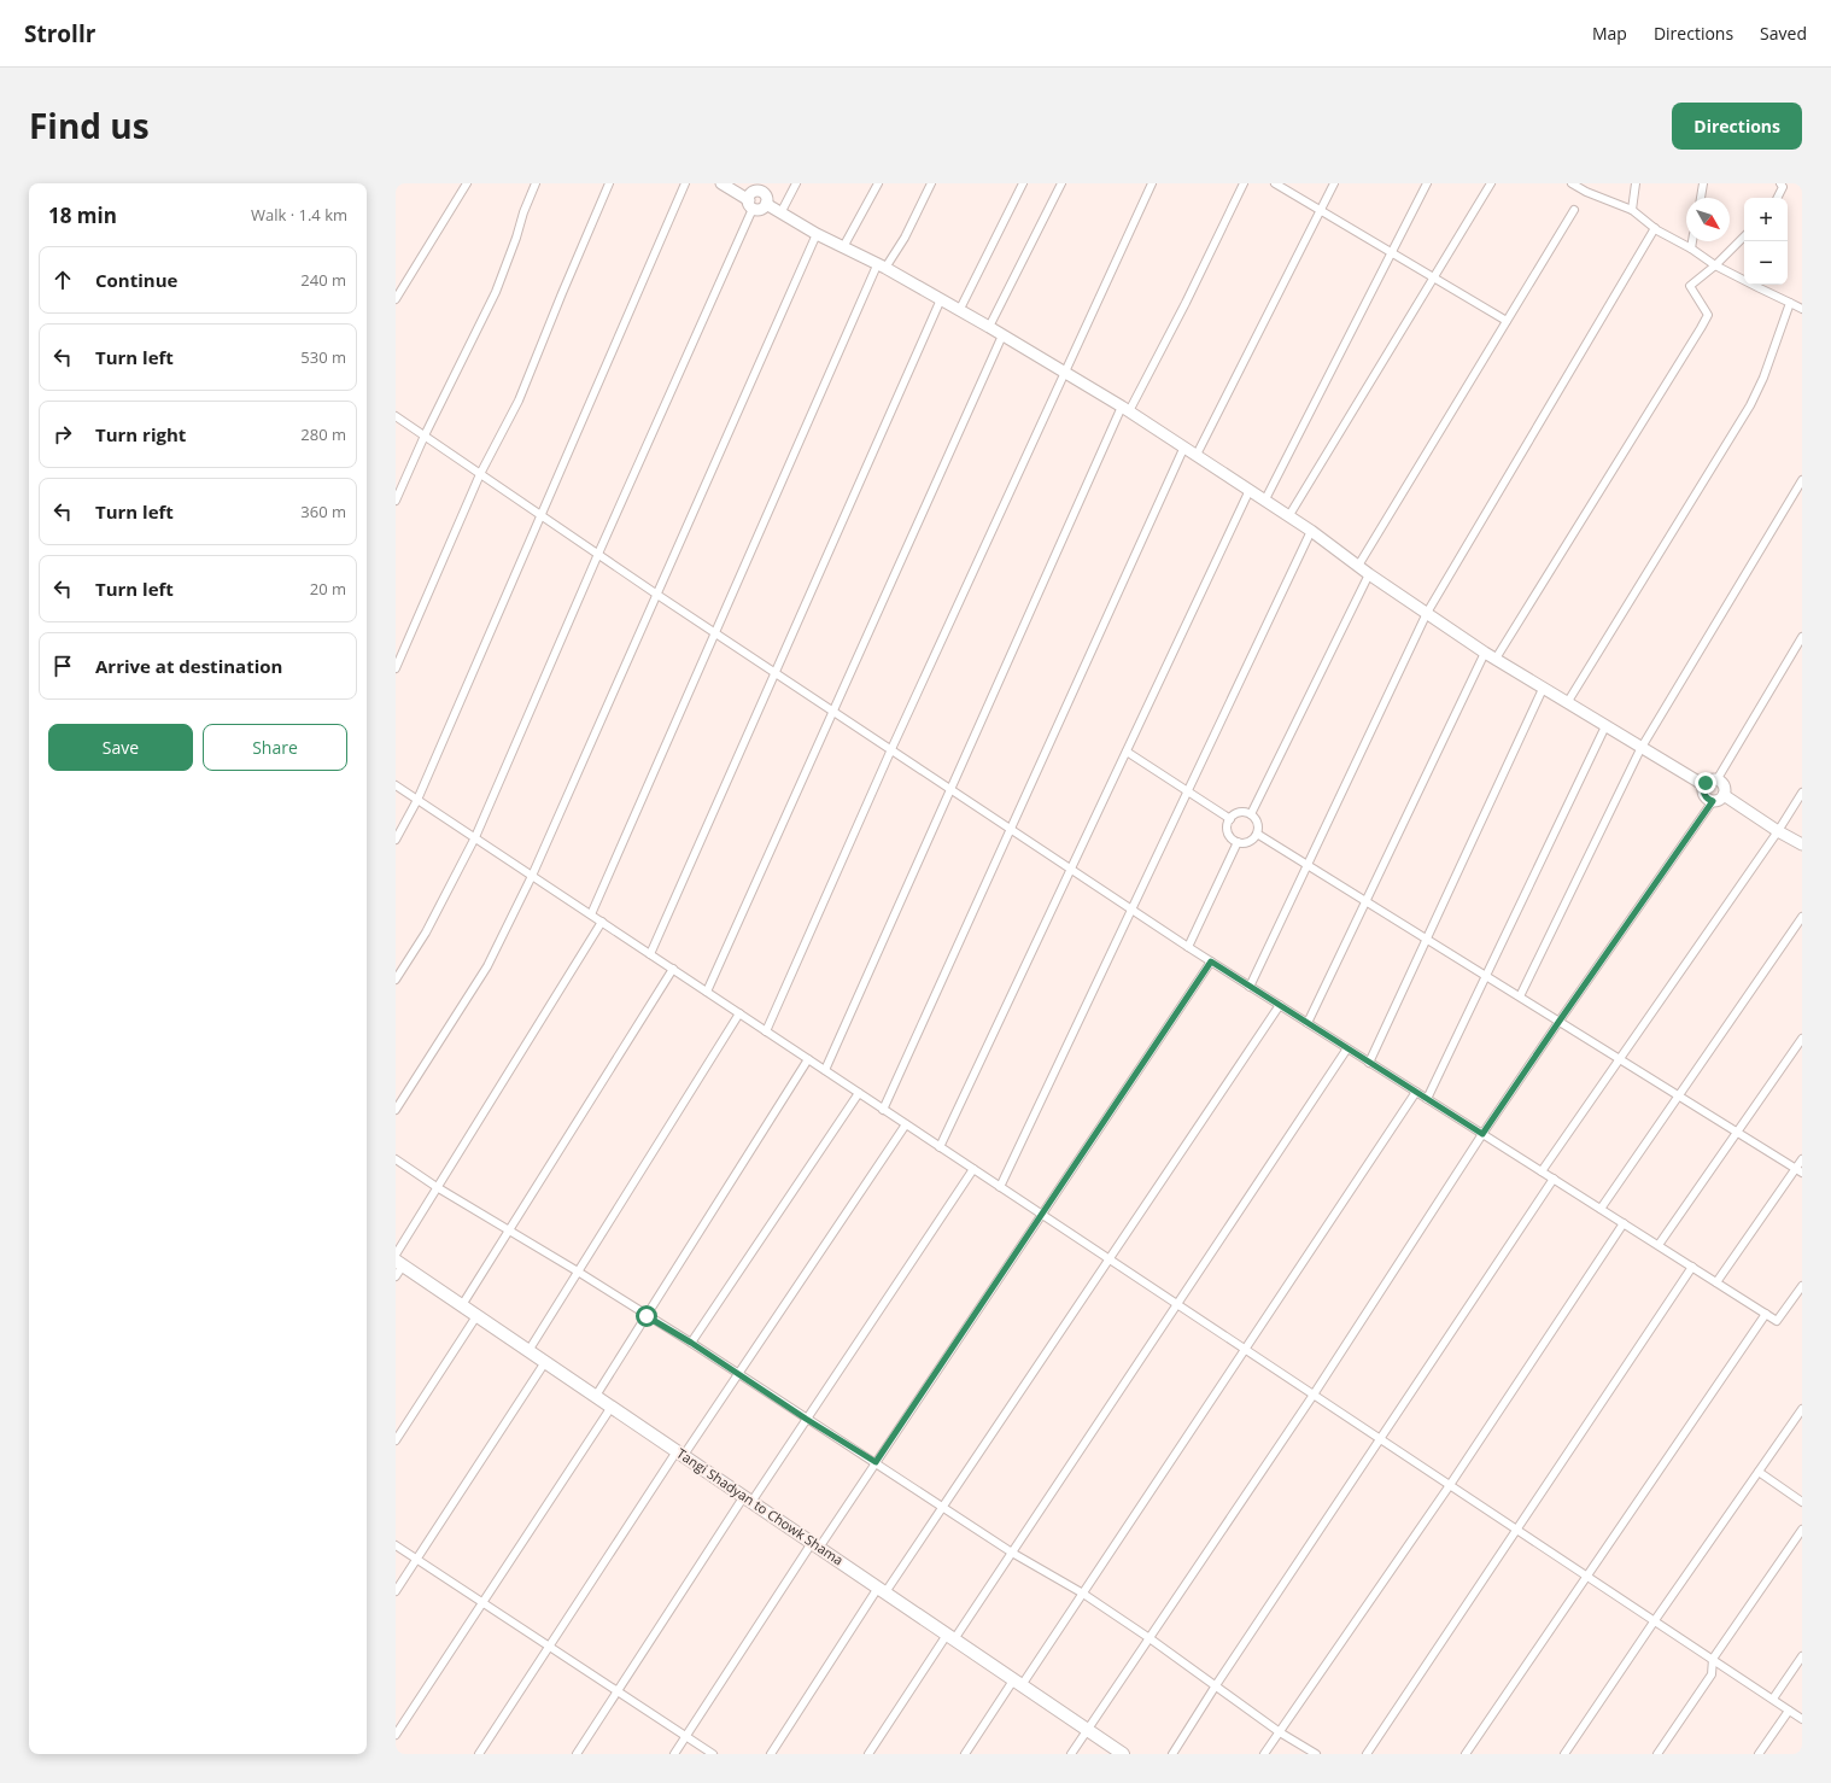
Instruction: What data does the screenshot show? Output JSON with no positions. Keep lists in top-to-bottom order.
{
  "streets": {
    "main road": ["Tangi Shadyan to Chowk Shama"]
  },
  "north": "bottom right",
  "page": {
    "header": "Strollr",
    "nav": ["Map", "Directions", "Saved"],
    "title": "Find us",
    "buttons": [
      "Directions",
      ["Save", "Share"]
    ],
    "heading": ["18 min", "Walk · 1.4 km"],
    "map_buttons": ["+", "−"],
    "list": [
      ["Continue", "240 m"],
      ["Turn left", "530 m"],
      ["Turn right", "280 m"],
      ["Turn left", "360 m"],
      ["Turn left", "20 m"],
      "Arrive at destination"
    ]
  }
}
